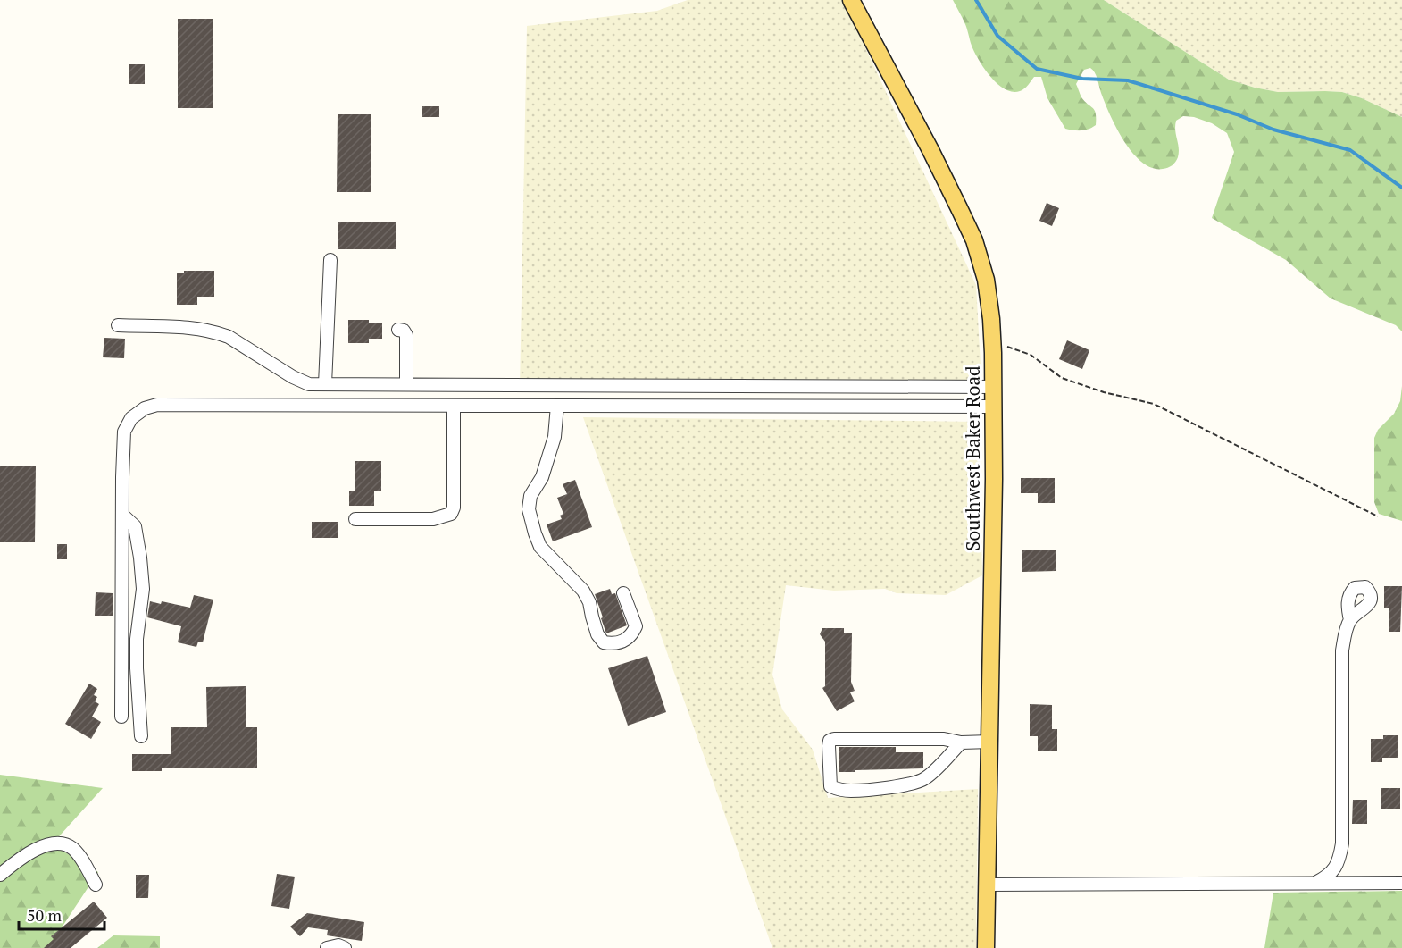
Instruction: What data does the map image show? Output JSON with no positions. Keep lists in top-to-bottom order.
{
  "streets": {
    "main road": ["Southwest Baker Road"]
  },
  "scale_bar": "50 m"
}
